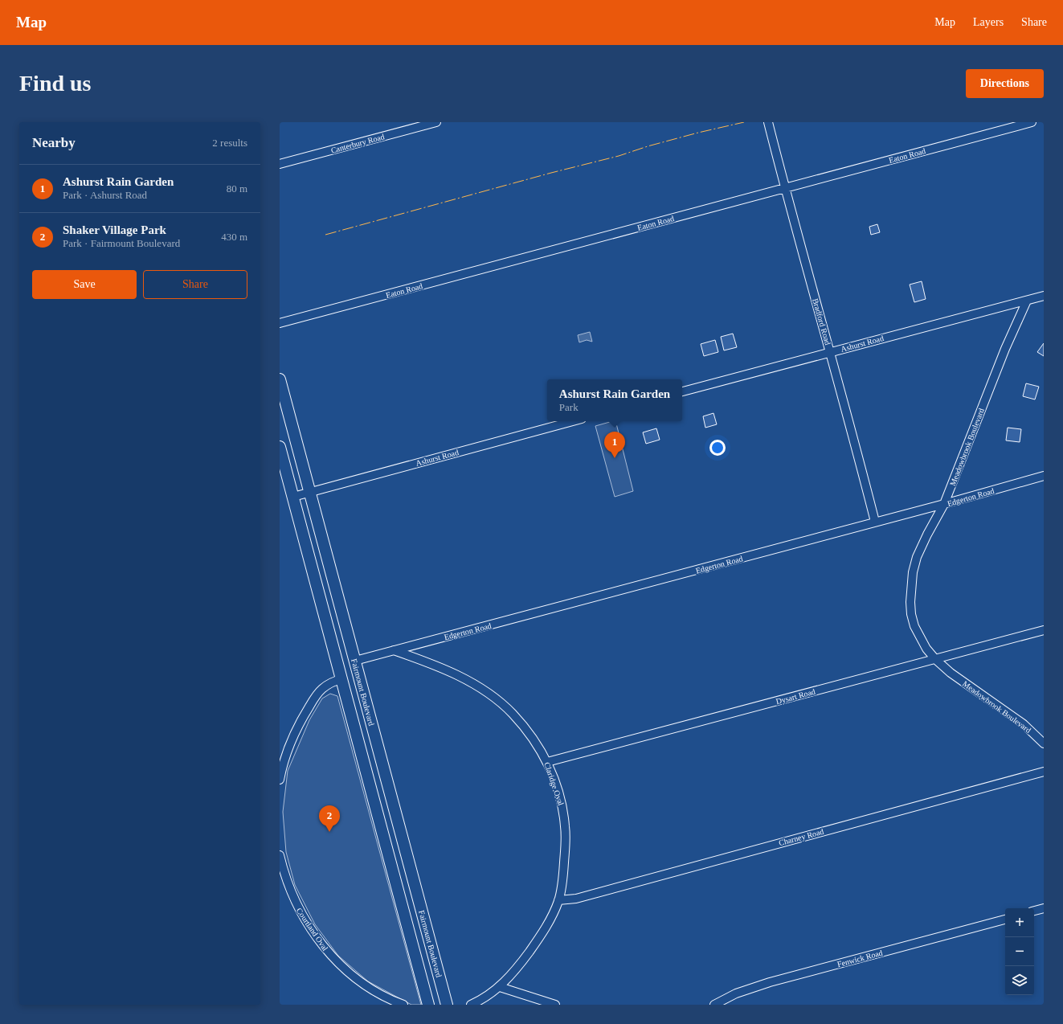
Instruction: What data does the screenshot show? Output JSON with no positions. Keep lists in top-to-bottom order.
{
  "streets": {
    "main road": ["Fairmount Boulevard"],
    "street": [
      "Canterbury Road",
      "Eaton Road",
      "Bradford Road",
      "Ashurst Road",
      "Meadowbrook Boulevard",
      "Edgerton Road",
      "Dysart Road",
      "Claridge Oval",
      "Charney Road",
      "Courtland Oval",
      "Fenwick Road"
    ]
  },
  "crossings": [
    ["Eaton Road", "Bradford Road"],
    ["Bradford Road", "Ashurst Road"],
    ["Bradford Road", "Edgerton Road"],
    ["Ashurst Road", "Meadowbrook Boulevard"],
    ["Ashurst Road", "Fairmount Boulevard"],
    ["Meadowbrook Boulevard", "Edgerton Road"],
    ["Meadowbrook Boulevard", "Dysart Road"],
    ["Edgerton Road", "Claridge Oval"],
    ["Dysart Road", "Claridge Oval"],
    ["Claridge Oval", "Charney Road"]
  ],
  "page": {
    "header": "Map",
    "nav": ["Map", "Layers", "Share"],
    "buttons": [
      "Directions",
      ["Save", "Share"]
    ],
    "title": "Find us",
    "heading": ["Nearby", "2 results"],
    "list": [
      {
        "mark": "1",
        "name": "Ashurst Rain Garden",
        "note": "Park · Ashurst Road",
        "value": "80 m"
      },
      {
        "mark": "2",
        "name": "Shaker Village Park",
        "note": "Park · Fairmount Boulevard",
        "value": "430 m"
      }
    ],
    "popup": ["Ashurst Rain Garden", "Park"],
    "pins": ["1", "2"],
    "map_buttons": ["+", "−"]
  }
}
